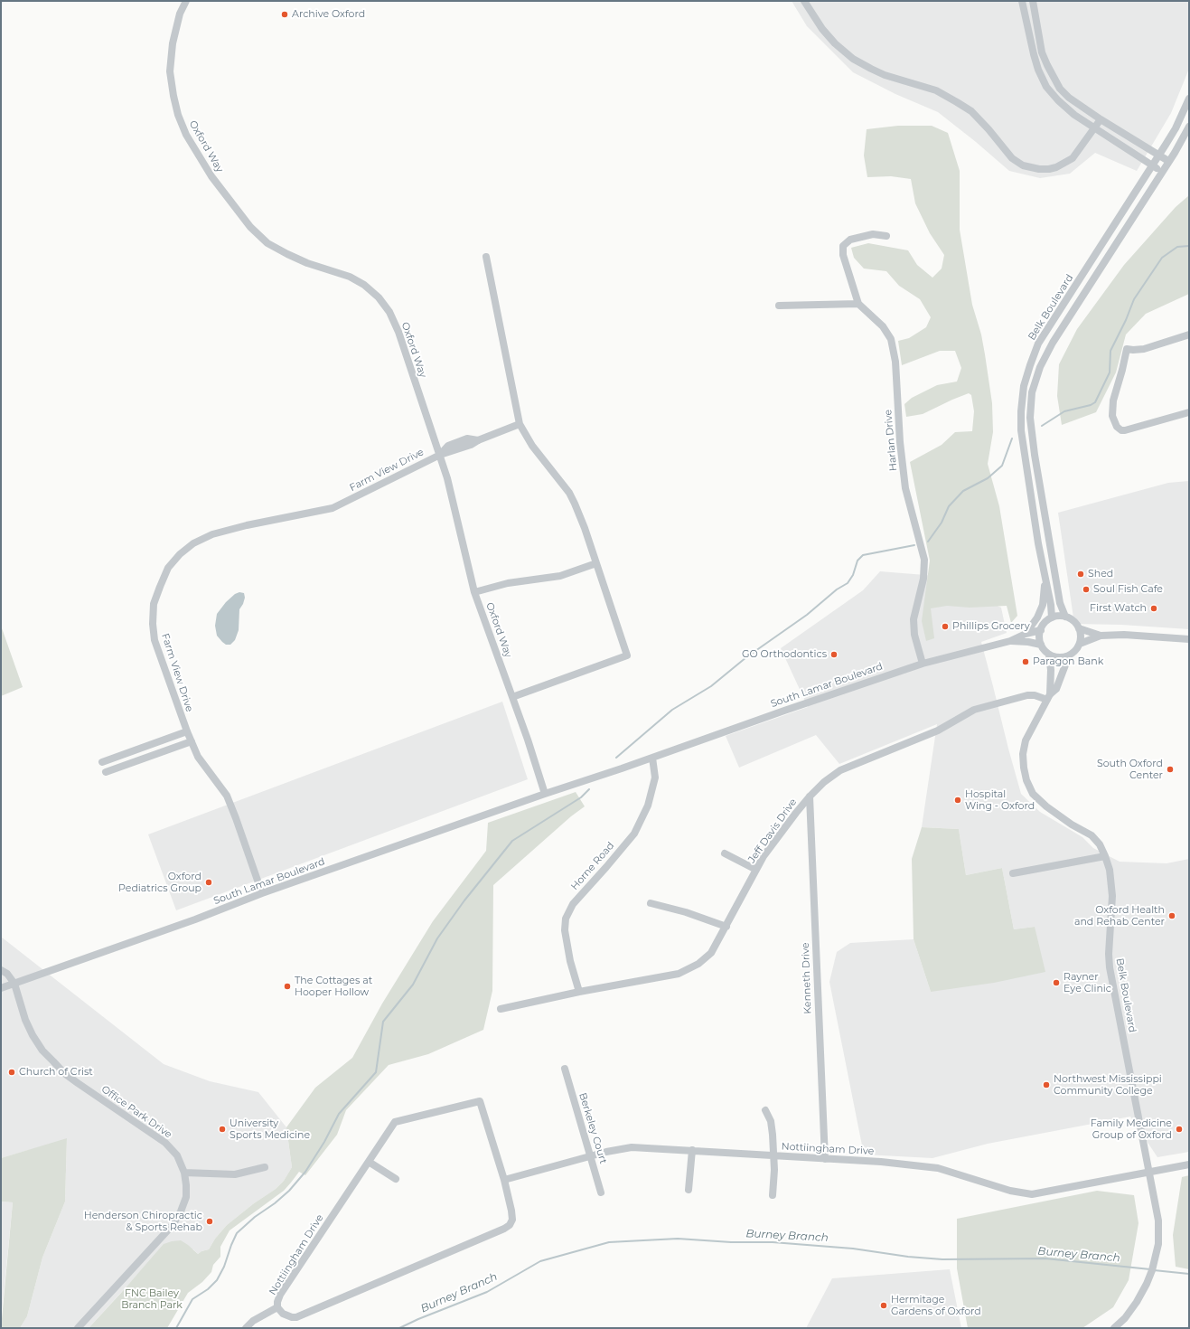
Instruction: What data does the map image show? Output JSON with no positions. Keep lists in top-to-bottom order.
{
  "streets": {
    "street": [
      "Oxford Way",
      "Belk Boulevard",
      "Harlan Drive",
      "Farm View Drive",
      "South Lamar Boulevard",
      "Jeff Davis Drive",
      "Horne Road",
      "Kenneth Drive",
      "Office Park Drive",
      "Berkeley Court",
      "Nottiingham Drive"
    ]
  },
  "crossings": [
    ["Oxford Way", "Farm View Drive"],
    ["Oxford Way", "South Lamar Boulevard"],
    ["Belk Boulevard", "South Lamar Boulevard"],
    ["Belk Boulevard", "Jeff Davis Drive"],
    ["Belk Boulevard", "Nottiingham Drive"],
    ["Harlan Drive", "South Lamar Boulevard"],
    ["Farm View Drive", "South Lamar Boulevard"],
    ["South Lamar Boulevard", "Horne Road"],
    ["South Lamar Boulevard", "Office Park Drive"],
    ["Jeff Davis Drive", "Horne Road"],
    ["Jeff Davis Drive", "Kenneth Drive"],
    ["Kenneth Drive", "Nottiingham Drive"],
    ["Berkeley Court", "Nottiingham Drive"]
  ],
  "water": ["Burney Branch"],
  "parks": ["FNC Bailey Branch Park"],
  "places": [
    "Archive Oxford",
    "Shed",
    "Soul Fish Cafe",
    "First Watch",
    "Phillips Grocery",
    "GO Orthodontics",
    "Paragon Bank",
    "South Oxford Center",
    "Hospital Wing - Oxford",
    "Oxford Pediatrics Group",
    "Oxford Health and Rehab Center",
    "Rayner Eye Clinic",
    "The Cottages at Hooper Hollow",
    "Church of Crist",
    "Northwest Mississippi Community College",
    "University Sports Medicine",
    "Family Medicine Group of Oxford",
    "Henderson Chiropractic & Sports Rehab",
    "Hermitage Gardens of Oxford"
  ]
}
